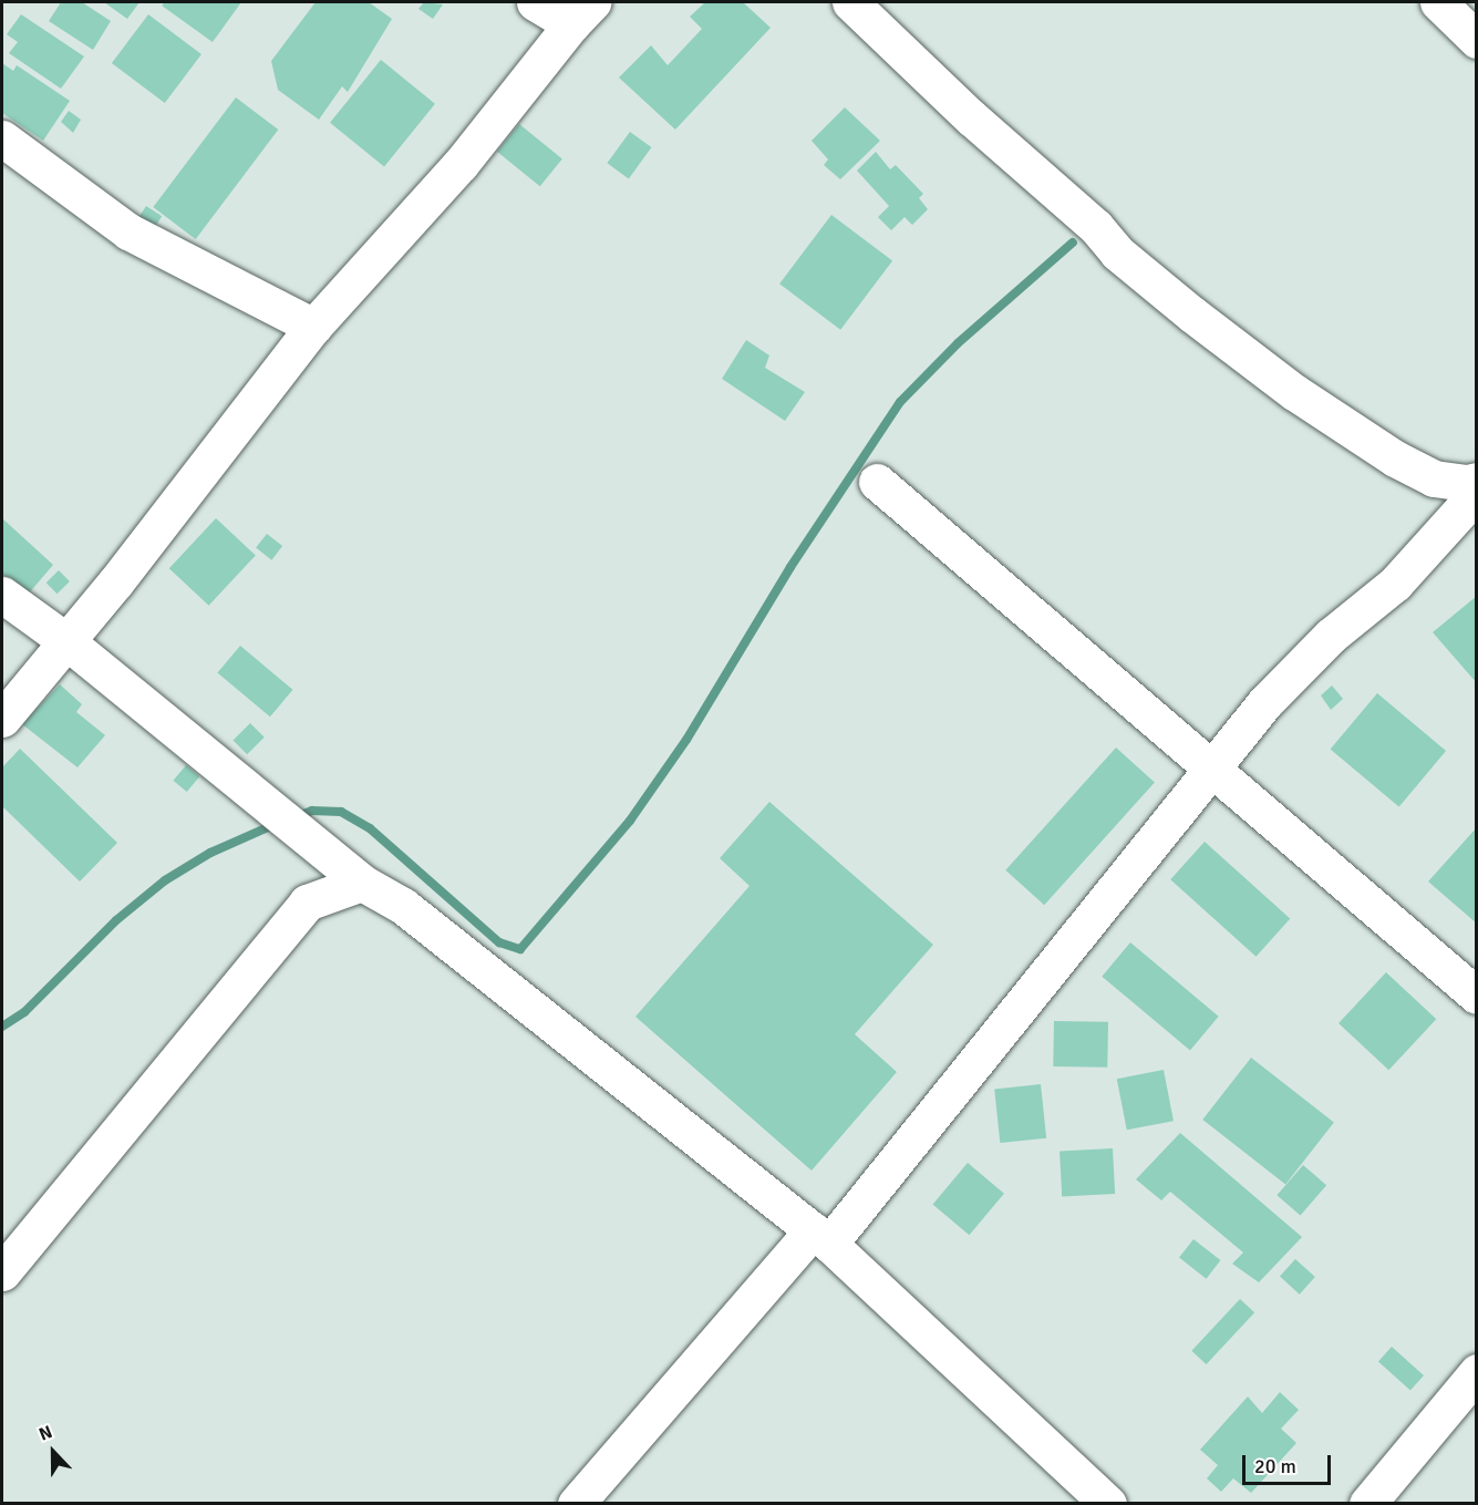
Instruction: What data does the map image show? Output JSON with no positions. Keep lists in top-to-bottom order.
{
  "scale_bar": "20 m",
  "north": "top"
}
